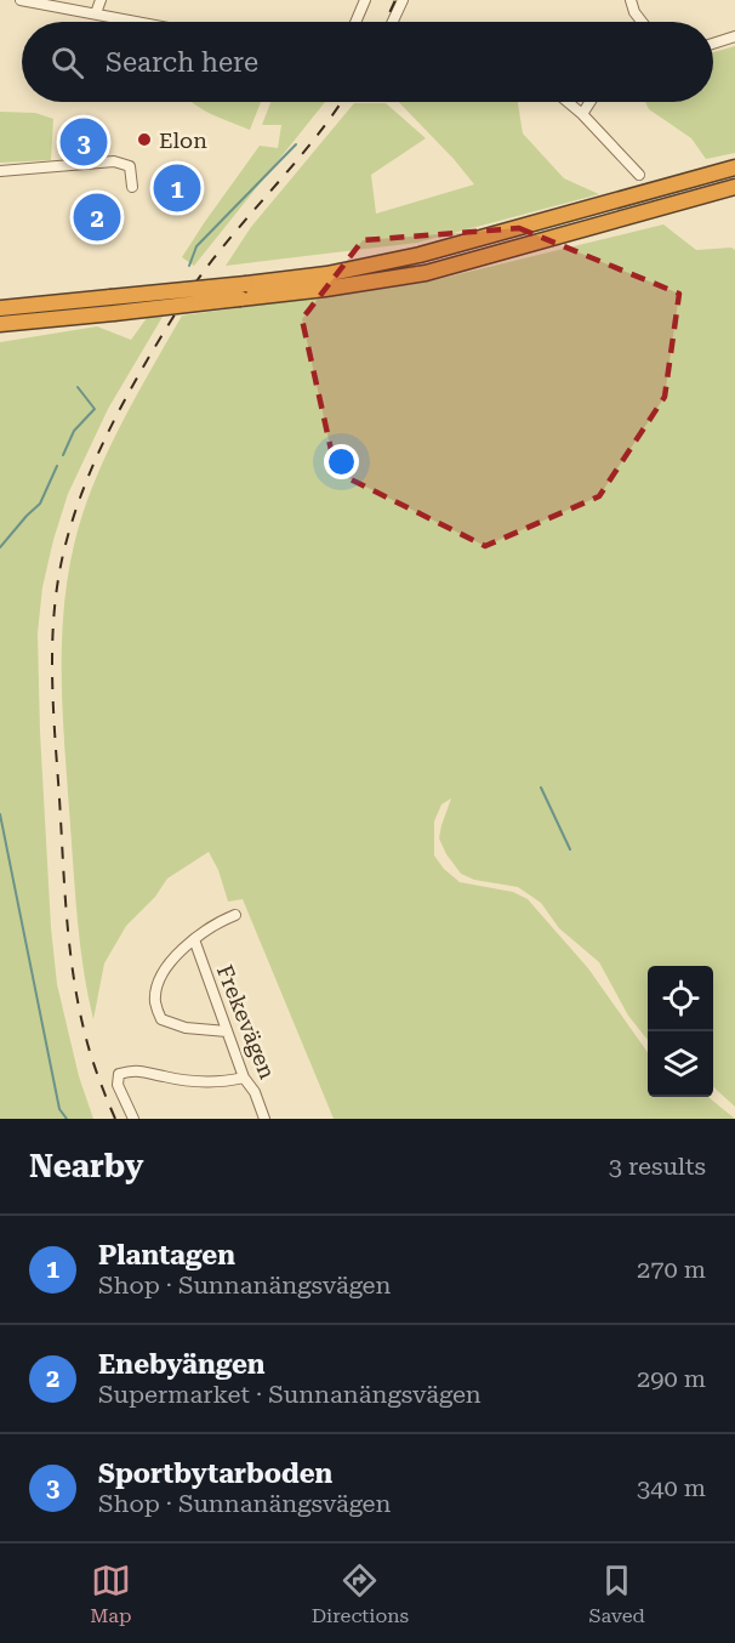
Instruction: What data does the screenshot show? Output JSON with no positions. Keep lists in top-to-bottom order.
{
  "streets": {
    "street": ["Frekevägen"]
  },
  "places": ["Elon"],
  "page": {
    "search": "Search here",
    "pins": ["3", "1", "2"],
    "heading": ["Nearby", "3 results"],
    "list": [
      {
        "mark": "1",
        "name": "Plantagen",
        "note": "Shop · Sunnanängsvägen",
        "value": "270 m"
      },
      {
        "mark": "2",
        "name": "Enebyängen",
        "note": "Supermarket · Sunnanängsvägen",
        "value": "290 m"
      },
      {
        "mark": "3",
        "name": "Sportbytarboden",
        "note": "Shop · Sunnanängsvägen",
        "value": "340 m"
      }
    ],
    "nav": ["Map", "Directions", "Saved"]
  }
}
